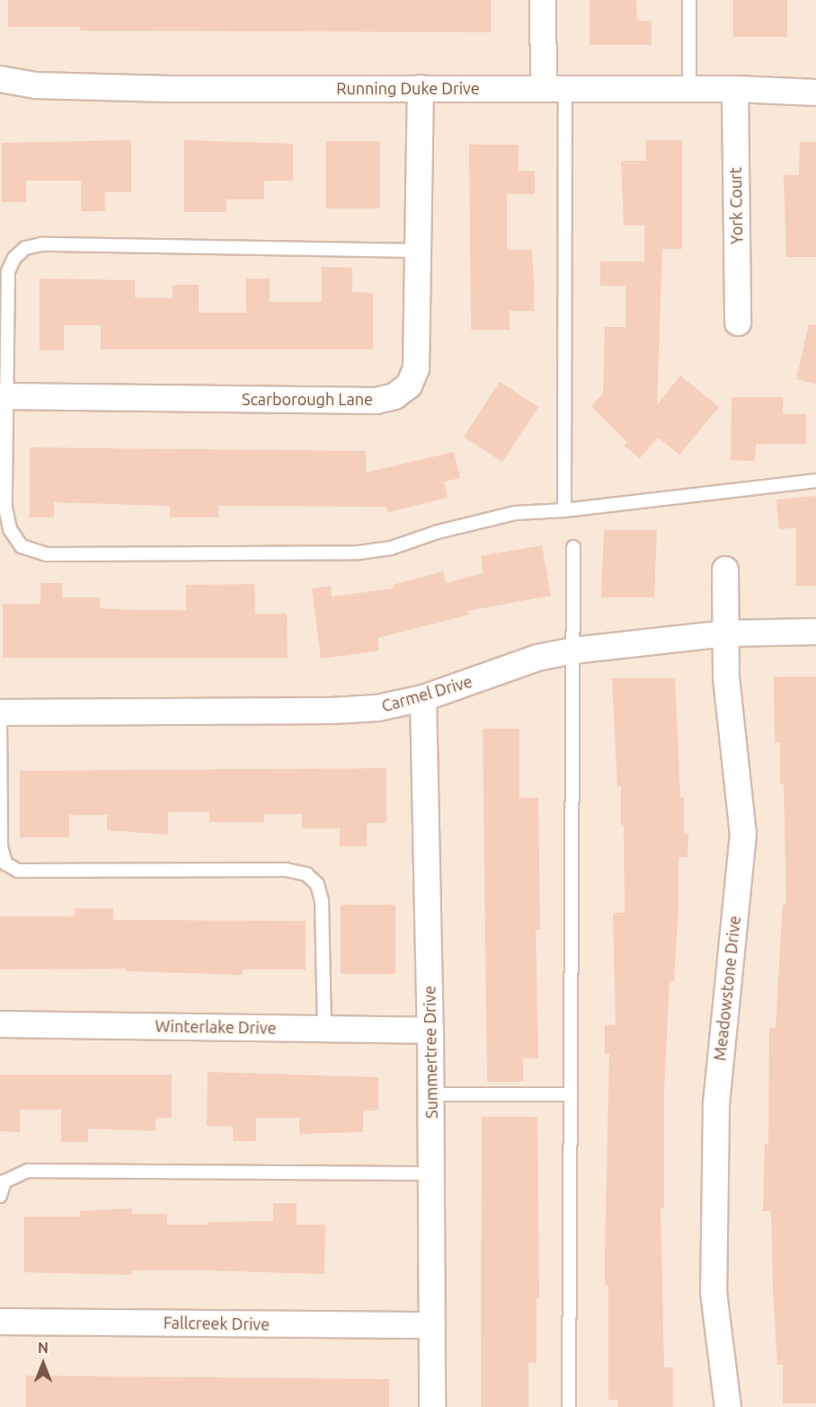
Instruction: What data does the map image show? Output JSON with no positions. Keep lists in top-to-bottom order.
{
  "streets": {
    "street": [
      "Running Duke Drive",
      "York Court",
      "Scarborough Lane",
      "Carmel Drive",
      "Meadowstone Drive",
      "Winterlake Drive",
      "Summertree Drive",
      "Fallcreek Drive"
    ]
  },
  "crossings": [
    ["Running Duke Drive", "York Court"],
    ["Running Duke Drive", "Scarborough Lane"],
    ["Carmel Drive", "Meadowstone Drive"],
    ["Carmel Drive", "Summertree Drive"],
    ["Winterlake Drive", "Summertree Drive"],
    ["Summertree Drive", "Fallcreek Drive"]
  ],
  "north": "top"
}
